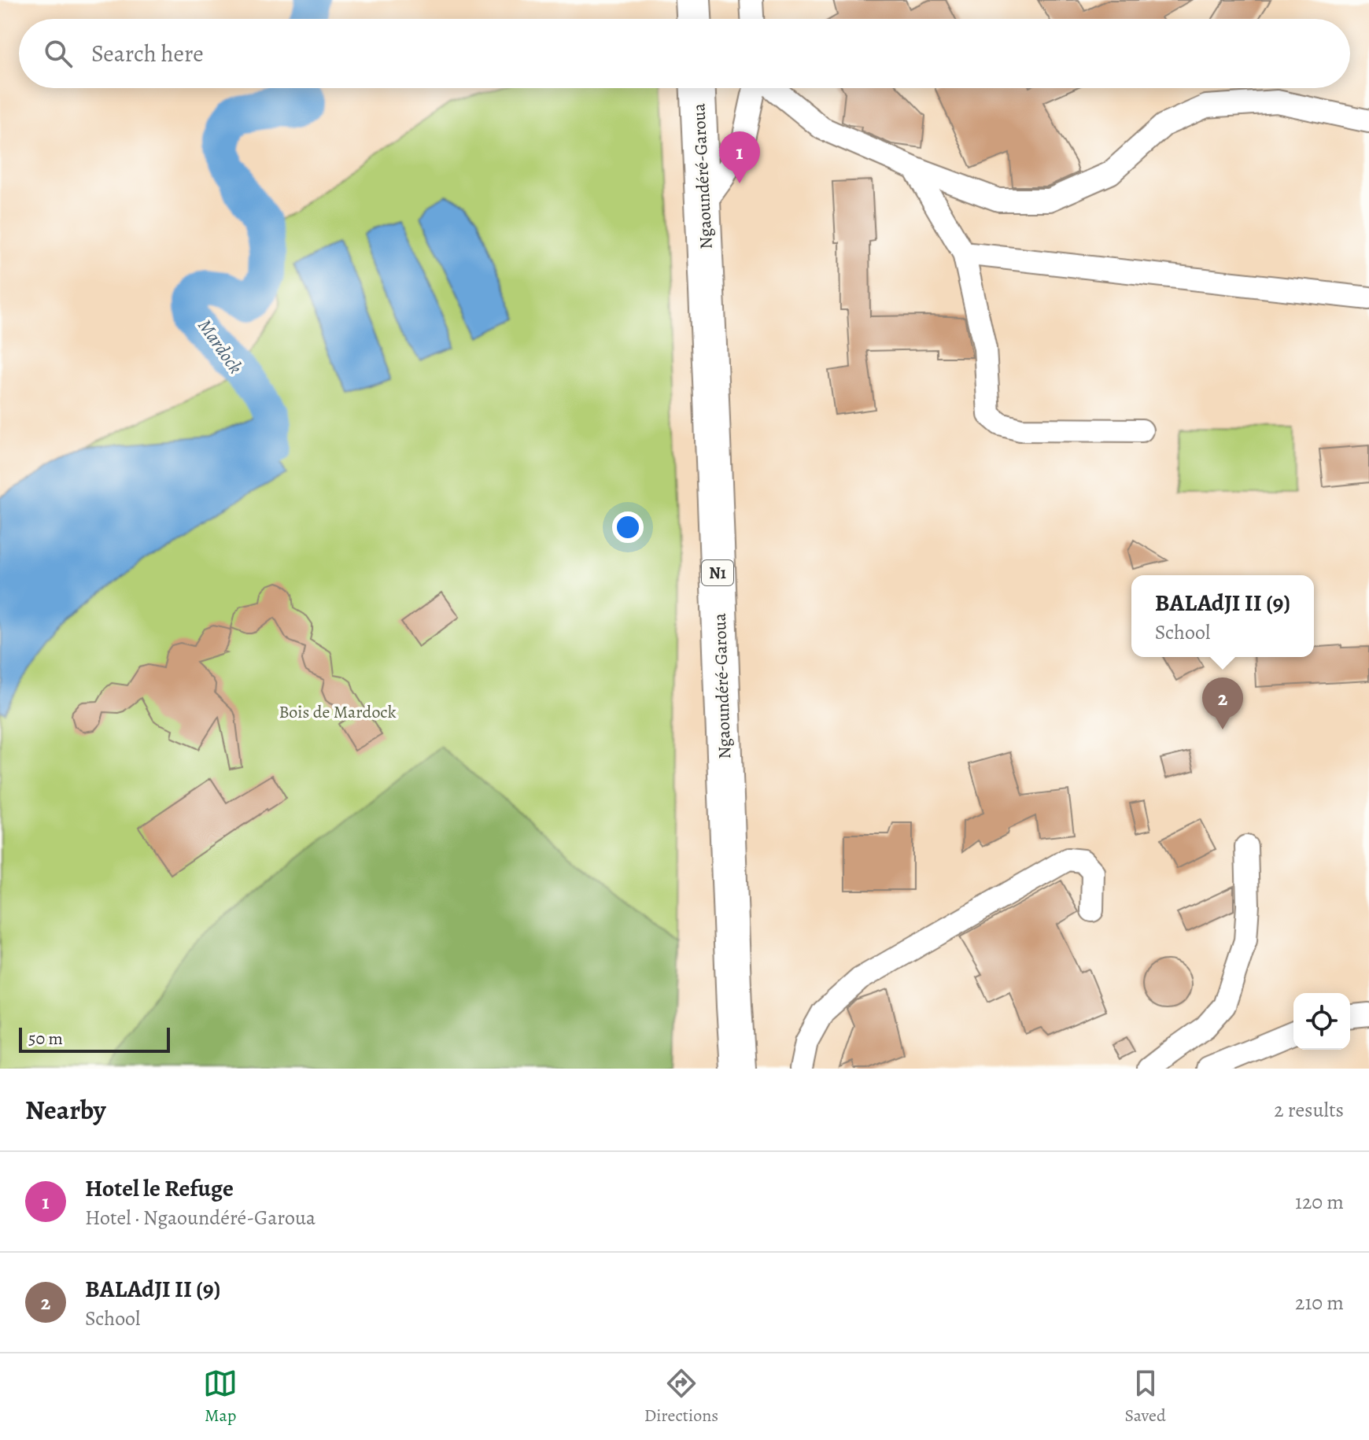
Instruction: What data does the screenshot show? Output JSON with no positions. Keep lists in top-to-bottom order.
{
  "streets": {
    "highway": ["Ngaoundéré-Garoua", "N1"]
  },
  "water": ["Mardock"],
  "parks": ["Bois de Mardock"],
  "scale_bar": "50 m",
  "page": {
    "search": "Search here",
    "pins": ["1", "2"],
    "popup": ["BALAdJI II (9)", "School"],
    "scale": "50 m",
    "heading": ["Nearby", "2 results"],
    "list": [
      {
        "mark": "1",
        "name": "Hotel le Refuge",
        "note": "Hotel · Ngaoundéré-Garoua",
        "value": "120 m"
      },
      {
        "mark": "2",
        "name": "BALAdJI II (9)",
        "note": "School",
        "value": "210 m"
      }
    ],
    "nav": ["Map", "Directions", "Saved"]
  }
}
